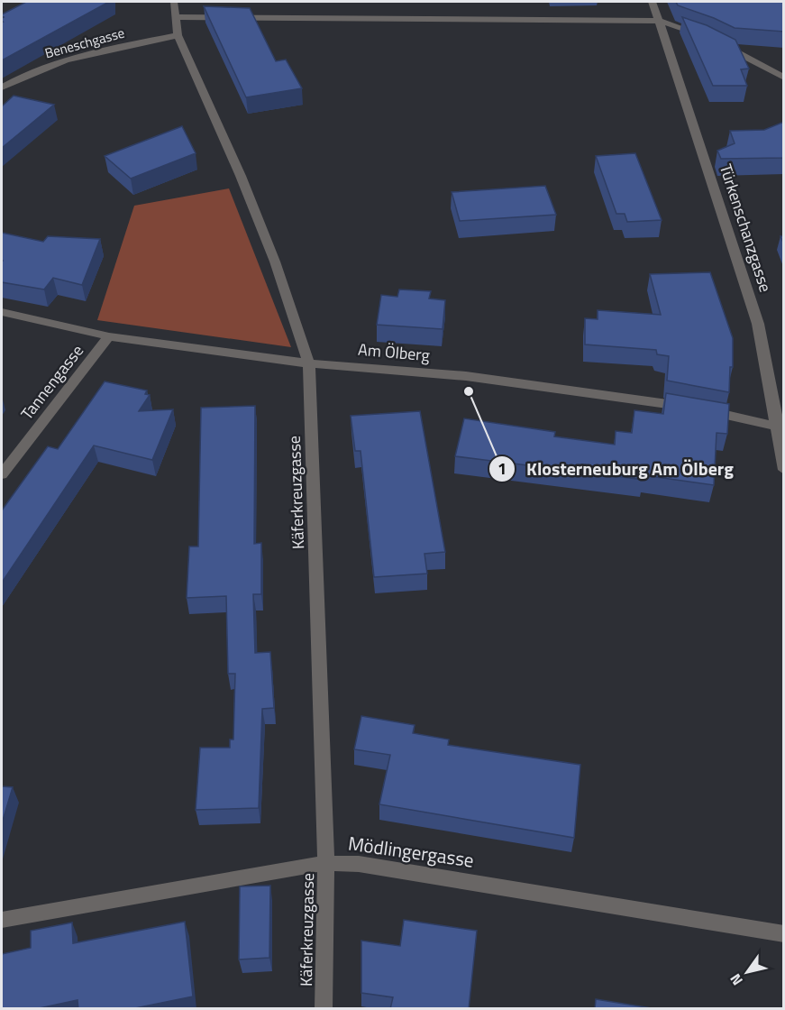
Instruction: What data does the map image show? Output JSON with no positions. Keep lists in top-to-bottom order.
{
  "streets": {
    "street": [
      "Beneschgasse",
      "Türkenschanzgasse",
      "Am Ölberg",
      "Tannengasse",
      "Käferkreuzgasse",
      "Mödlingergasse"
    ]
  },
  "crossings": [
    ["Beneschgasse", "Käferkreuzgasse"],
    ["Türkenschanzgasse", "Am Ölberg"],
    ["Am Ölberg", "Tannengasse"],
    ["Am Ölberg", "Käferkreuzgasse"],
    ["Käferkreuzgasse", "Mödlingergasse"]
  ],
  "places": ["Klosterneuburg Am Ölberg"],
  "north": "bottom left"
}
